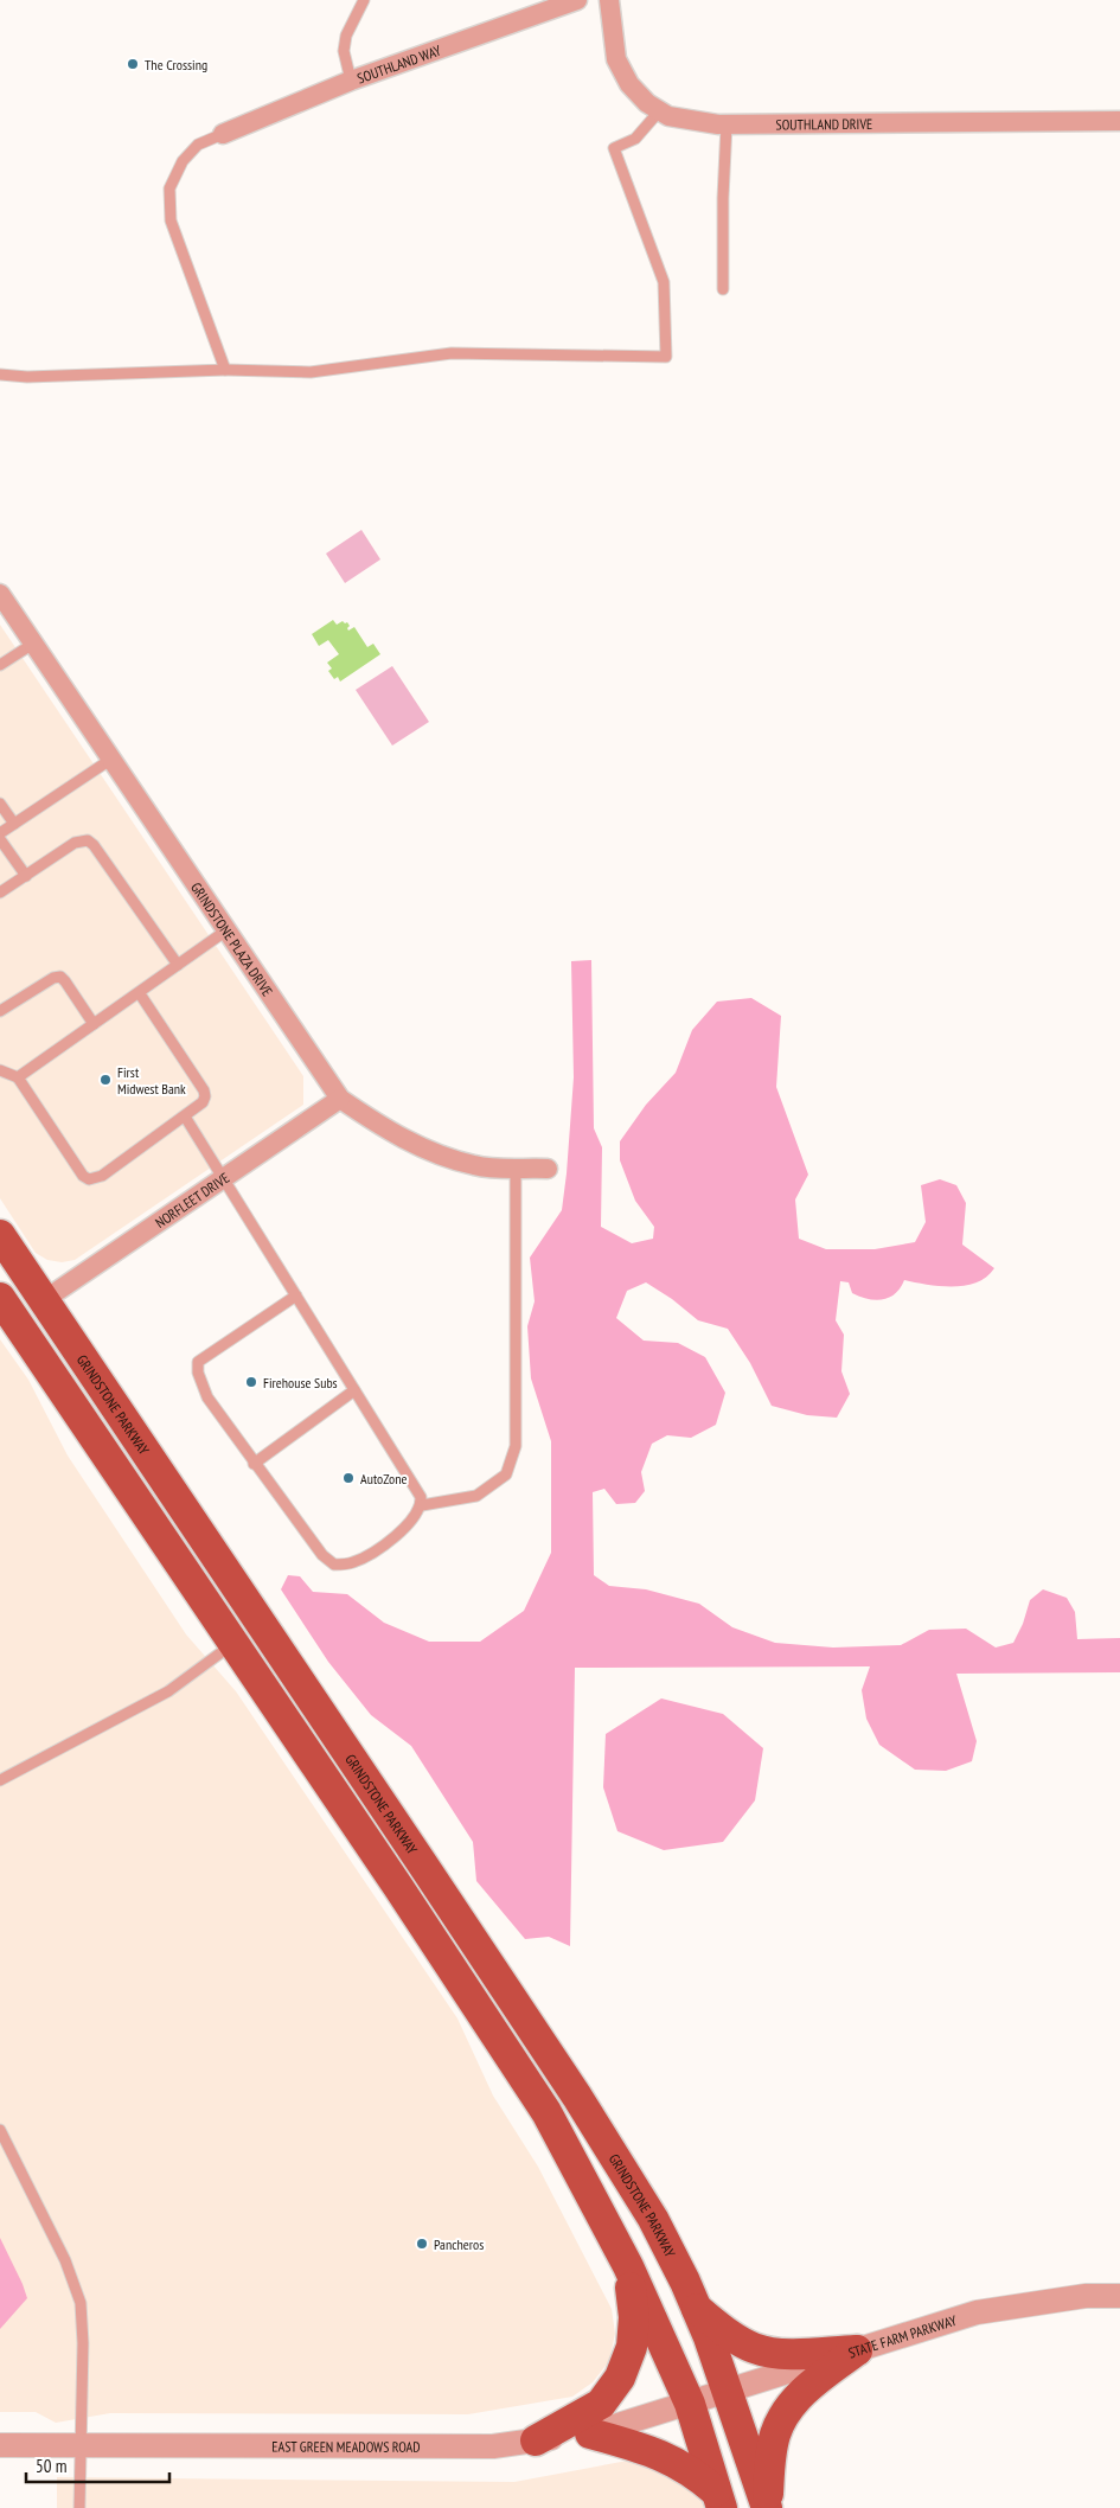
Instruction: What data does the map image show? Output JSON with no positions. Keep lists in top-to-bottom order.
{
  "streets": {
    "main road": ["GRINDSTONE PARKWAY"],
    "street": [
      "SOUTHLAND WAY",
      "SOUTHLAND DRIVE",
      "GRINDSTONE PLAZA DRIVE",
      "NORFLEET DRIVE",
      "STATE FARM PARKWAY",
      "EAST GREEN MEADOWS ROAD"
    ]
  },
  "crossings": [
    ["GRINDSTONE PLAZA DRIVE", "NORFLEET DRIVE"],
    ["NORFLEET DRIVE", "GRINDSTONE PARKWAY"],
    ["GRINDSTONE PARKWAY", "STATE FARM PARKWAY"],
    ["STATE FARM PARKWAY", "EAST GREEN MEADOWS ROAD"]
  ],
  "places": [
    "The Crossing",
    "First Midwest Bank",
    "Firehouse Subs",
    "AutoZone",
    "Pancheros"
  ],
  "scale_bar": "50 m"
}
